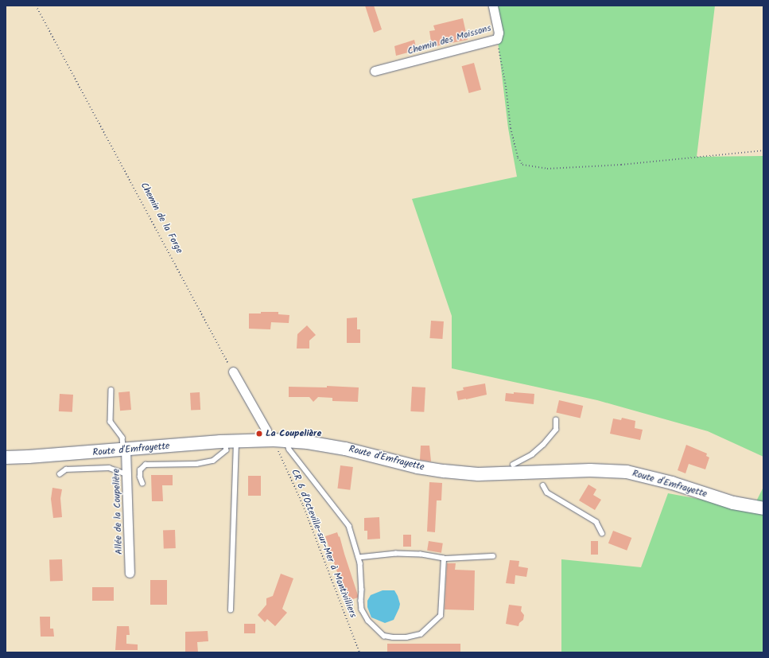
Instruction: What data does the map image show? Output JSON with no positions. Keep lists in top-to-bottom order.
{
  "streets": {
    "street": ["Chemin des Moissons", "Route d'Emfrayette", "Allée de la Coupelière"],
    "path": ["Chemin de la Forge", "CR 6 d'Octeville-sur-Mer à Montivilliers"]
  },
  "crossings": [
    ["Route d'Emfrayette", "Allée de la Coupelière"],
    ["Route d'Emfrayette", "CR 6 d'Octeville-sur-Mer à Montivilliers"]
  ],
  "places": ["La Coupelière"]
}
